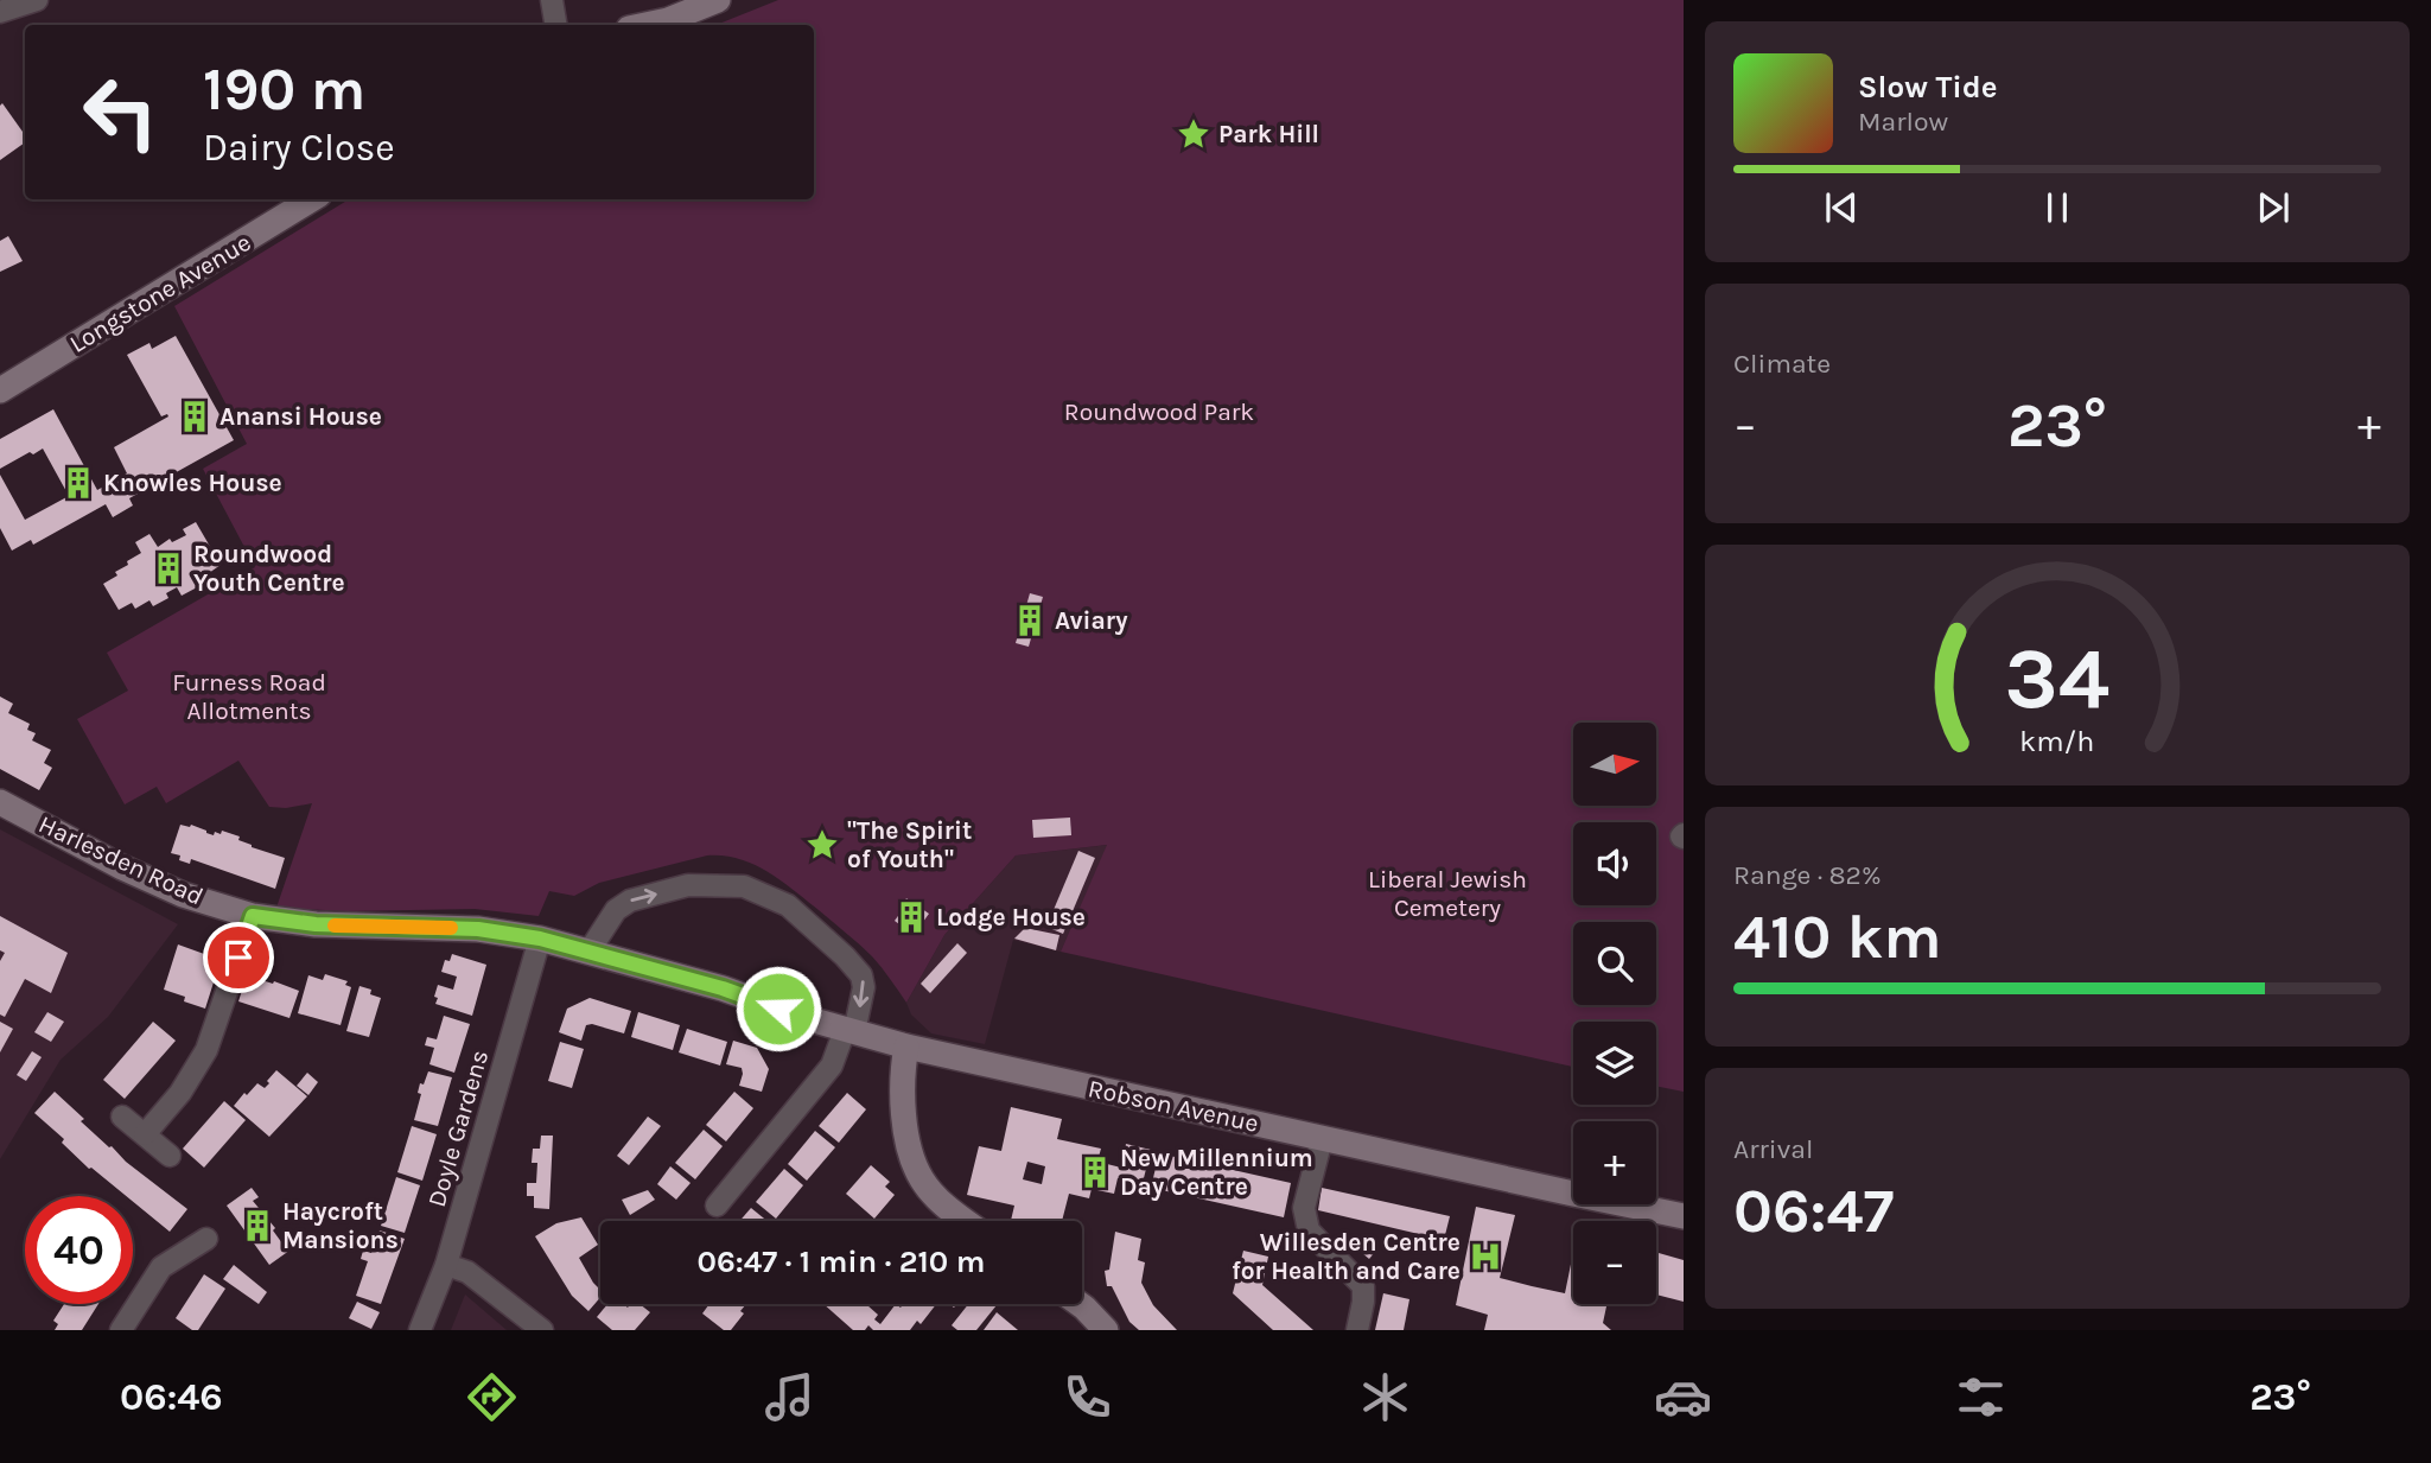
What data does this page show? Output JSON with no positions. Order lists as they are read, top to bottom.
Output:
{
  "streets": {
    "street": [
      "Longstone Avenue",
      "Harlesden Road",
      "Robson Avenue",
      "Doyle Gardens"
    ]
  },
  "crossings": [
    ["Harlesden Road", "Robson Avenue"],
    ["Harlesden Road", "Doyle Gardens"]
  ],
  "parks": ["Roundwood Park", "Furness Road Allotments", "Liberal Jewish Cemetery"],
  "places": {
    "place": ["Park Hill", "\"The Spirit of Youth\""],
    "building": [
      "Anansi House",
      "Knowles House",
      "Roundwood Youth Centre",
      "Aviary",
      "Lodge House",
      "New Millennium Day Centre",
      "Haycroft Mansions"
    ],
    "hospital": ["Willesden Centre for Health and Care"]
  },
  "north": "right",
  "page": {
    "turn": ["190 m", "Dairy Close"],
    "song": ["Slow Tide", "Marlow"],
    "tile": [
      "Climate",
      ["Range · 82%", "410 km"],
      ["Arrival", "06:47"]
    ],
    "heat": ["−", "23°", "+"],
    "map_buttons": ["+", "−"],
    "limit": "40",
    "trip": "06:47 · 1 min · 210 m",
    "tabs": ["06:46", "23°"],
    "gauge": ["34", "km/h"]
  }
}
